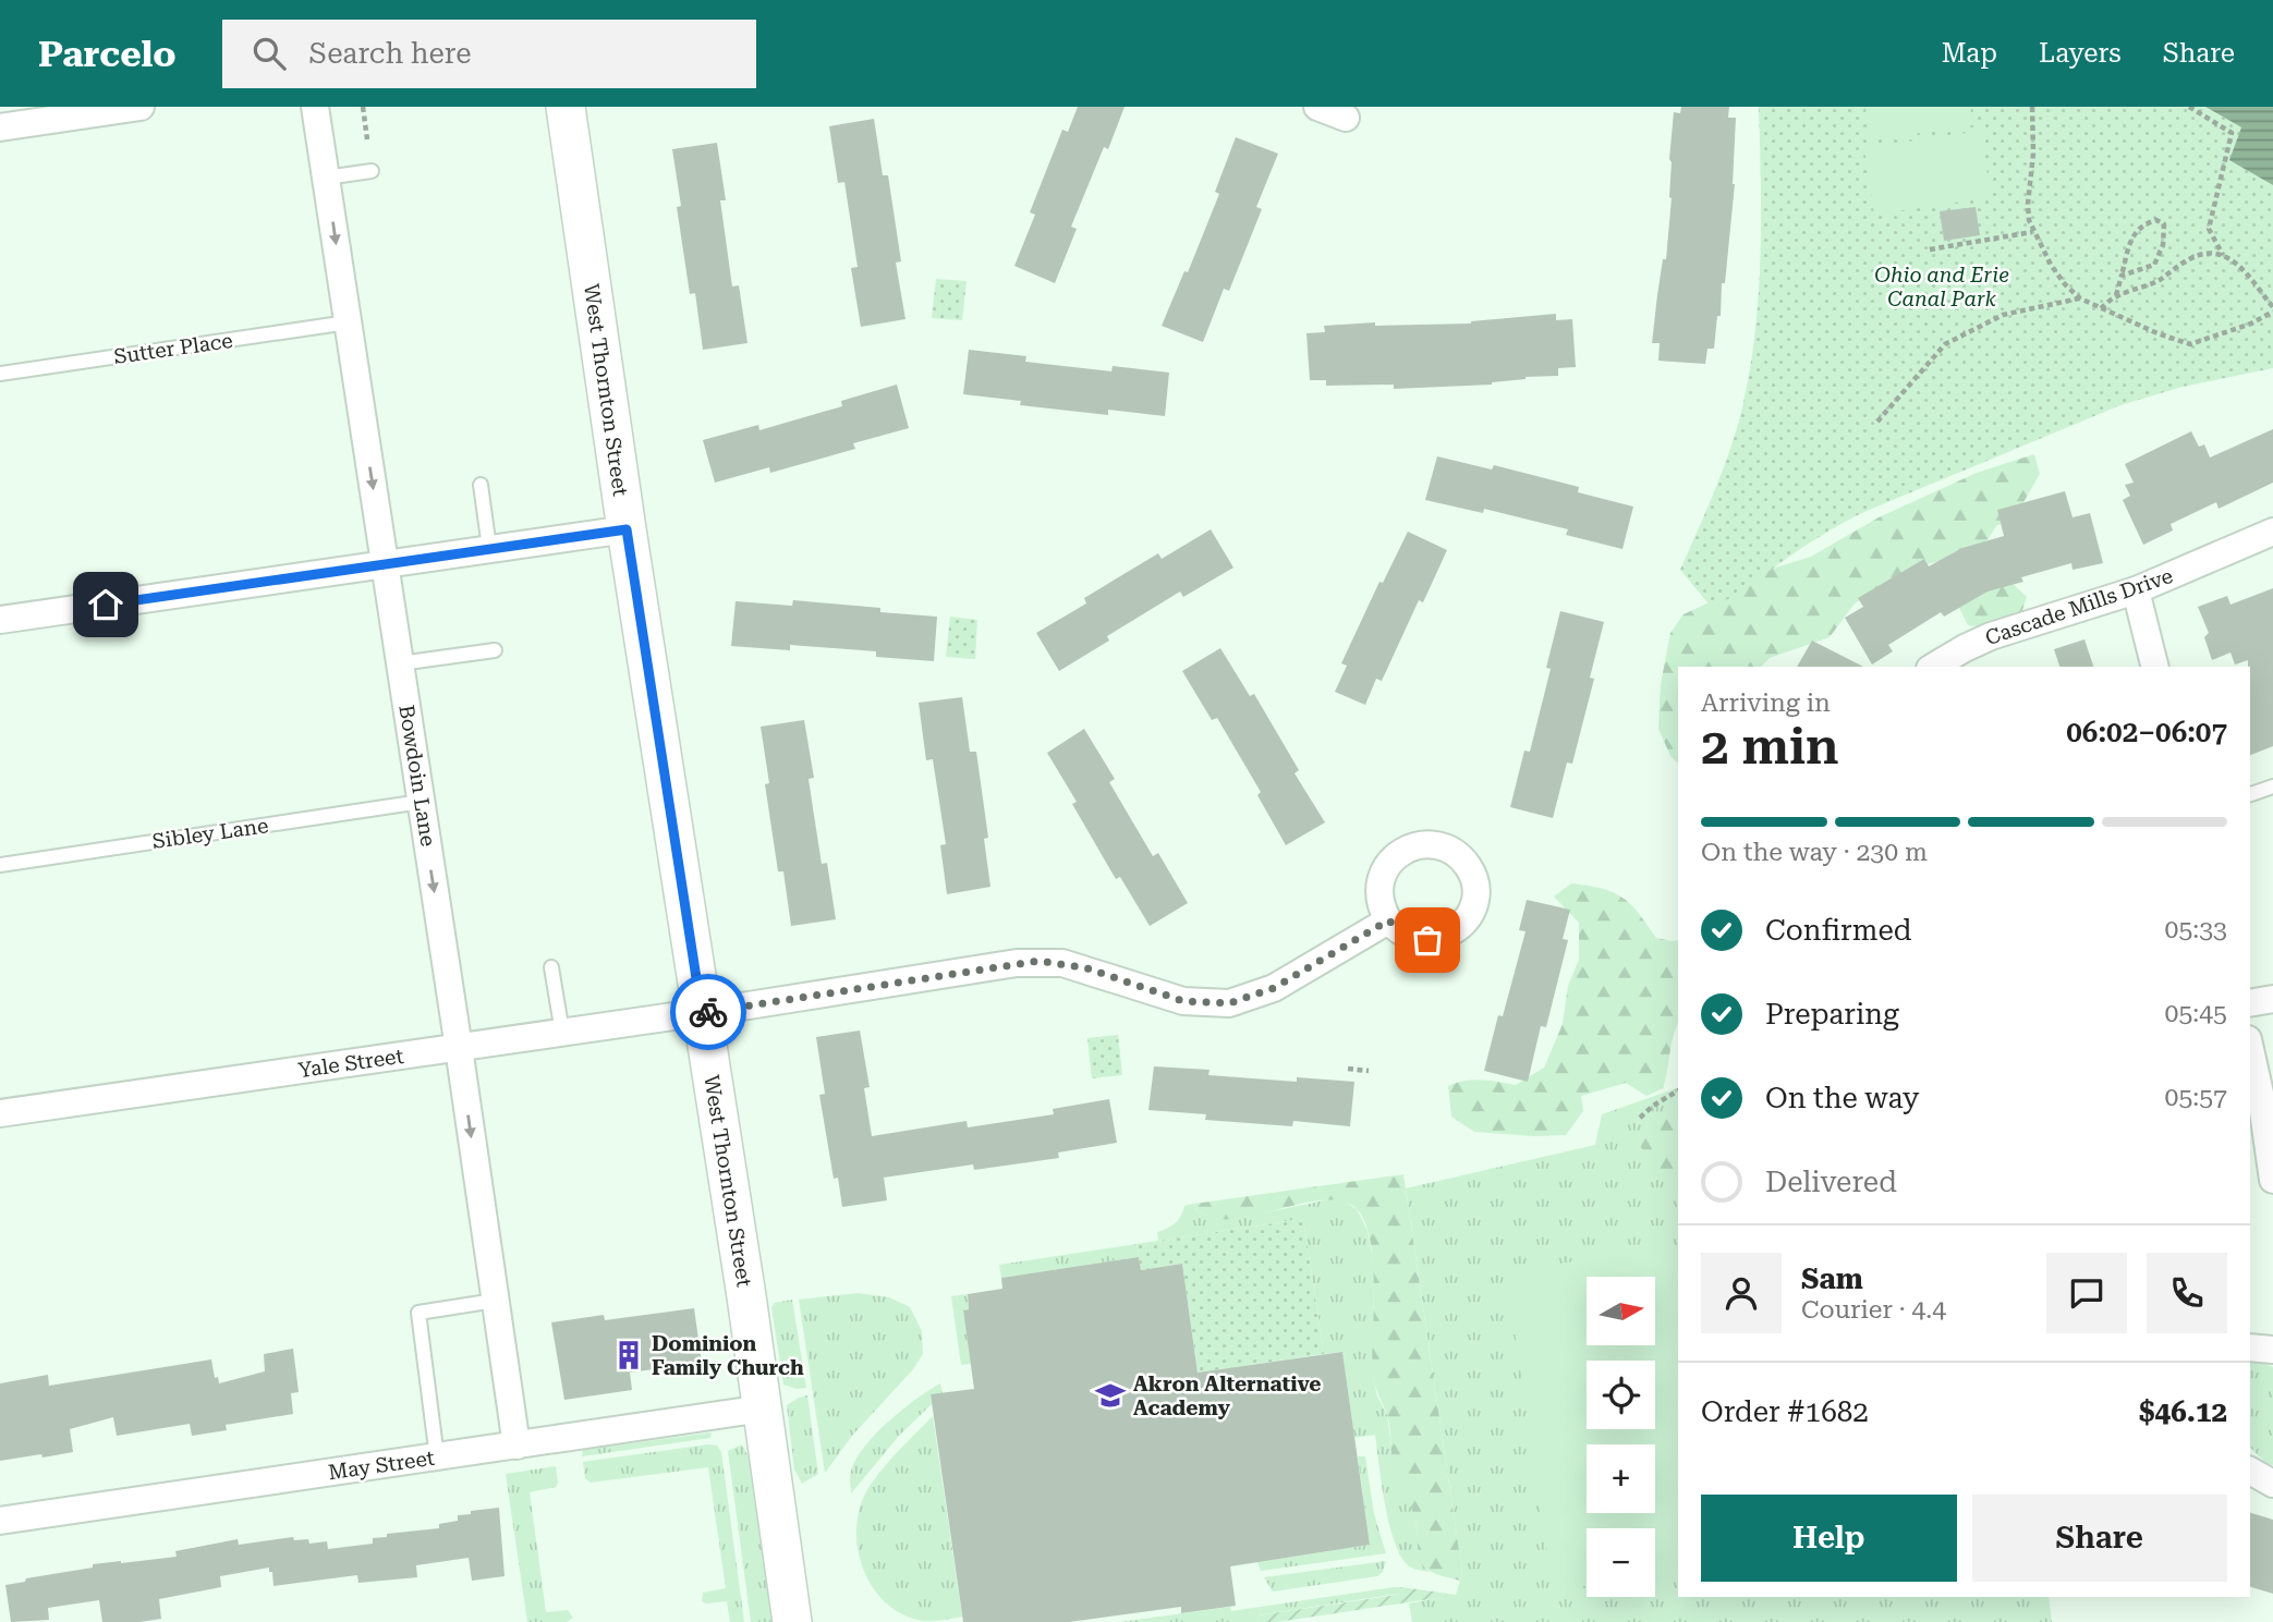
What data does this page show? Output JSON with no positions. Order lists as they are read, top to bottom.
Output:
{
  "streets": {
    "main road": ["West Thornton Street"],
    "street": [
      "Cascade Mills Drive",
      "Bowdoin Lane",
      "Yale Street",
      "May Street"
    ],
    "lane": ["Sutter Place", "Sibley Lane"]
  },
  "crossings": [
    ["Sutter Place", "Bowdoin Lane"],
    ["West Thornton Street", "Yale Street"],
    ["West Thornton Street", "May Street"],
    ["Bowdoin Lane", "Sibley Lane"],
    ["Bowdoin Lane", "Yale Street"],
    ["Bowdoin Lane", "May Street"]
  ],
  "one_way": ["Bowdoin Lane"],
  "parks": ["Ohio and Erie Canal Park"],
  "places": {
    "building": ["Dominion Family Church"],
    "school or university": ["Akron Alternative Academy"]
  },
  "north": "right",
  "page": {
    "header": "Parcelo",
    "search": "Search here",
    "nav": ["Map", "Layers", "Share"],
    "heading": ["2 min", "Arriving in", "06:02–06:07"],
    "panel": [
      "Sam",
      "Courier · 4.4",
      "Order #1682",
      "$46.12"
    ],
    "bar": "On the way · 230 m",
    "list": [
      ["Confirmed", "05:33"],
      ["Preparing", "05:45"],
      ["On the way", "05:57"],
      "Delivered"
    ],
    "map_buttons": ["+", "−"],
    "buttons": ["Help", "Share"]
  }
}
